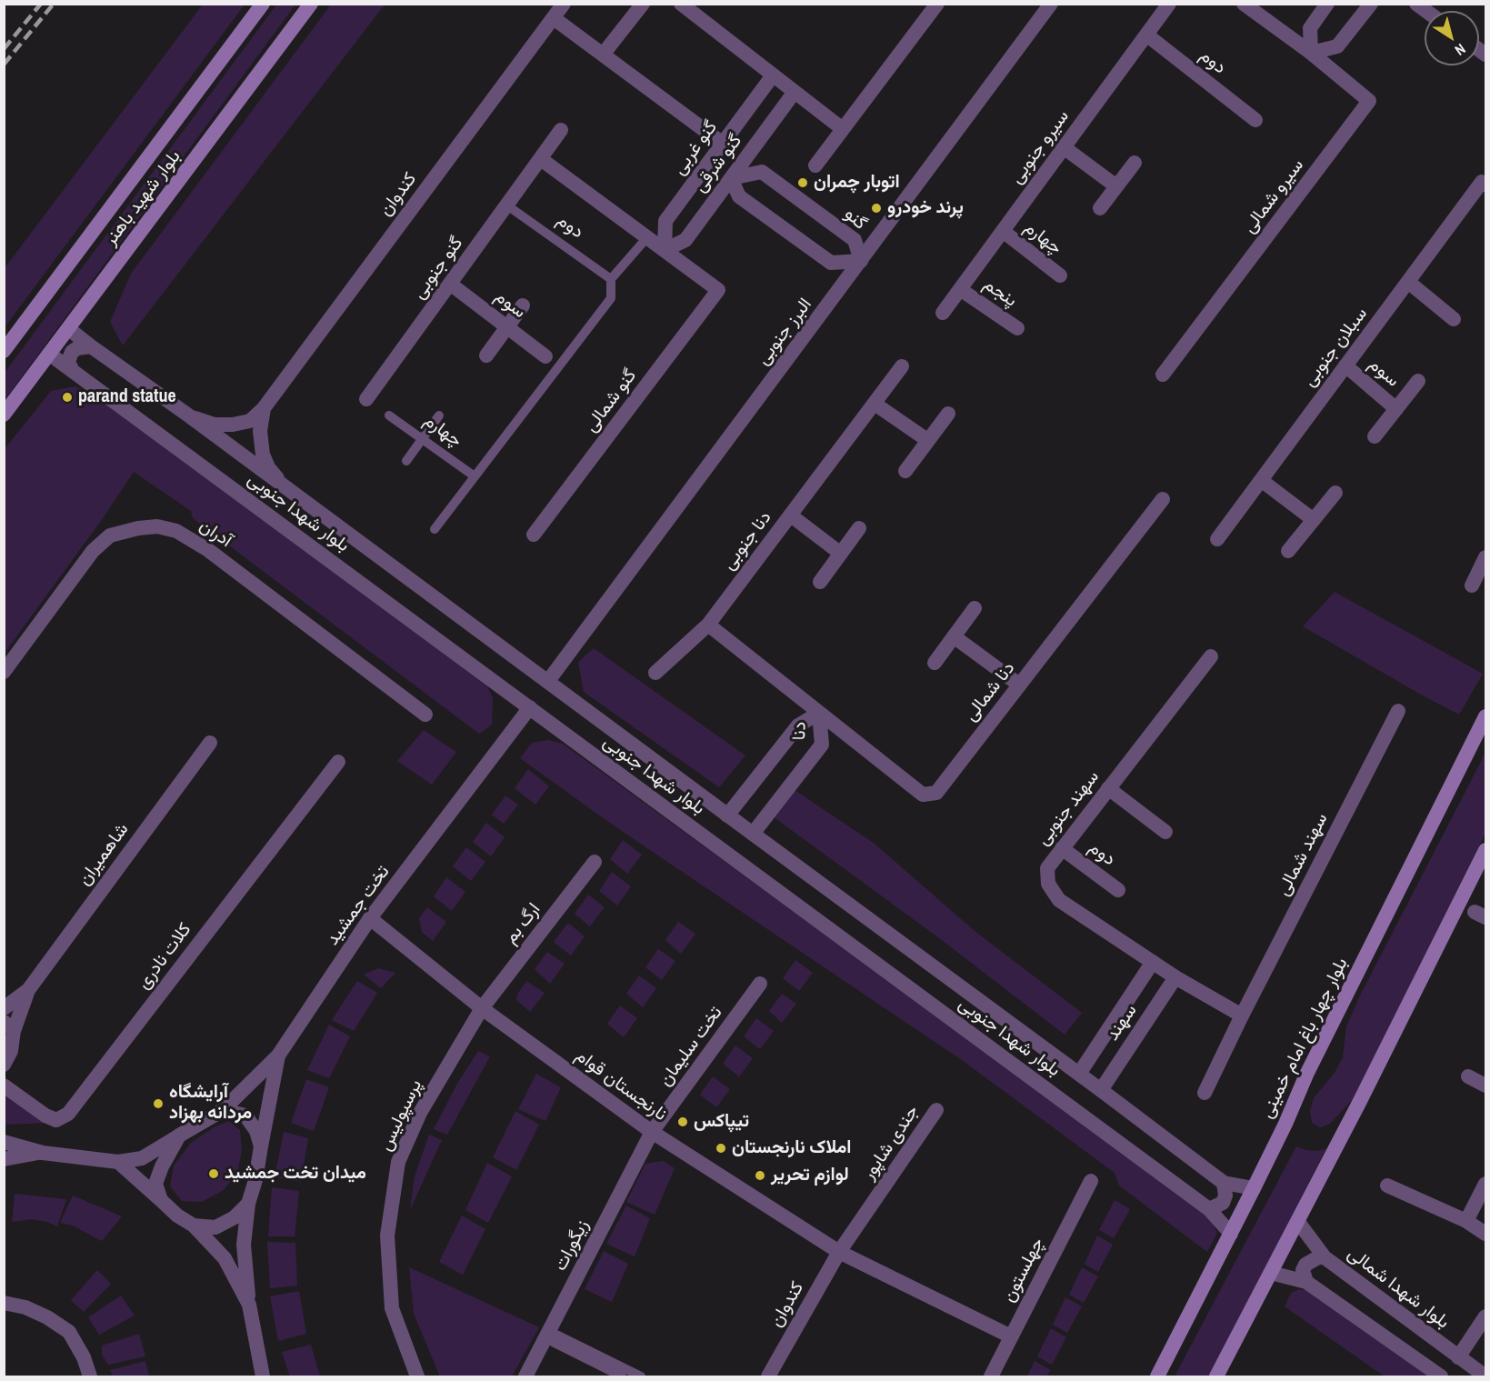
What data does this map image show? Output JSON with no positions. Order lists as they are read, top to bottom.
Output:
{
  "streets": {
    "main road": ["بلوار شهید باهنر", "بلوار چهار باغ امام خمینی"],
    "street": [
      "دوم",
      "سیرو جنوبی",
      "گنو غربی",
      "گنو شرقی",
      "کندوان",
      "سیرو شمالی",
      "گنو",
      "چهارم",
      "گنو جنوبی",
      "پنجم",
      "سوم",
      "البرز جنوبی",
      "سبلان جنوبی",
      "گنو شمالی",
      "بلوار شهدا جنوبی",
      "آدران",
      "دنا جنوبی",
      "دنا شمالی",
      "دنا",
      "سهند جنوبی",
      "شاهمیران",
      "سهند شمالی",
      "تخت جمشید",
      "ارگ بم",
      "کلات نادری",
      "سهند",
      "تخت سلیمان",
      "نارنجستان قوام",
      "پرسپولیس",
      "جندی شاپور",
      "زیگورات",
      "چهلستون",
      "بلوار شهدا شمالی"
    ]
  },
  "crossings": [
    ["دوم", "سیرو جنوبی"],
    ["دوم", "گنو جنوبی"],
    ["دوم", "سهند جنوبی"],
    ["سیرو جنوبی", "چهارم"],
    ["سیرو جنوبی", "پنجم"],
    ["گنو غربی", "گنو شرقی"],
    ["گنو غربی", "گنو شمالی"],
    ["گنو شرقی", "گنو"],
    ["گنو شرقی", "گنو شمالی"],
    ["کندوان", "نارنجستان قوام"],
    ["کندوان", "جندی شاپور"],
    ["بلوار شهید باهنر", "بلوار شهدا جنوبی"],
    ["گنو", "البرز جنوبی"],
    ["گنو جنوبی", "سوم"],
    ["سوم", "سبلان جنوبی"],
    ["البرز جنوبی", "بلوار شهدا جنوبی"],
    ["بلوار شهدا جنوبی", "دنا"],
    ["بلوار شهدا جنوبی", "تخت جمشید"],
    ["بلوار شهدا جنوبی", "سهند"],
    ["بلوار شهدا جنوبی", "بلوار چهار باغ امام خمینی"],
    ["دنا شمالی", "دنا"],
    ["سهند جنوبی", "سهند"],
    ["تخت جمشید", "نارنجستان قوام"],
    ["ارگ بم", "نارنجستان قوام"],
    ["ارگ بم", "پرسپولیس"],
    ["تخت سلیمان", "نارنجستان قوام"],
    ["تخت سلیمان", "زیگورات"],
    ["نارنجستان قوام", "پرسپولیس"],
    ["نارنجستان قوام", "جندی شاپور"],
    ["نارنجستان قوام", "زیگورات"],
    ["نارنجستان قوام", "چهلستون"]
  ],
  "places": [
    "اتوبار چمران",
    "پرند خودرو",
    "parand statue",
    "آرایشگاه مردانه بهزاد",
    "تیپاکس",
    "املاک نارنجستان",
    "میدان تخت جمشید",
    "لوازم تحریر"
  ],
  "north": "bottom right"
}
